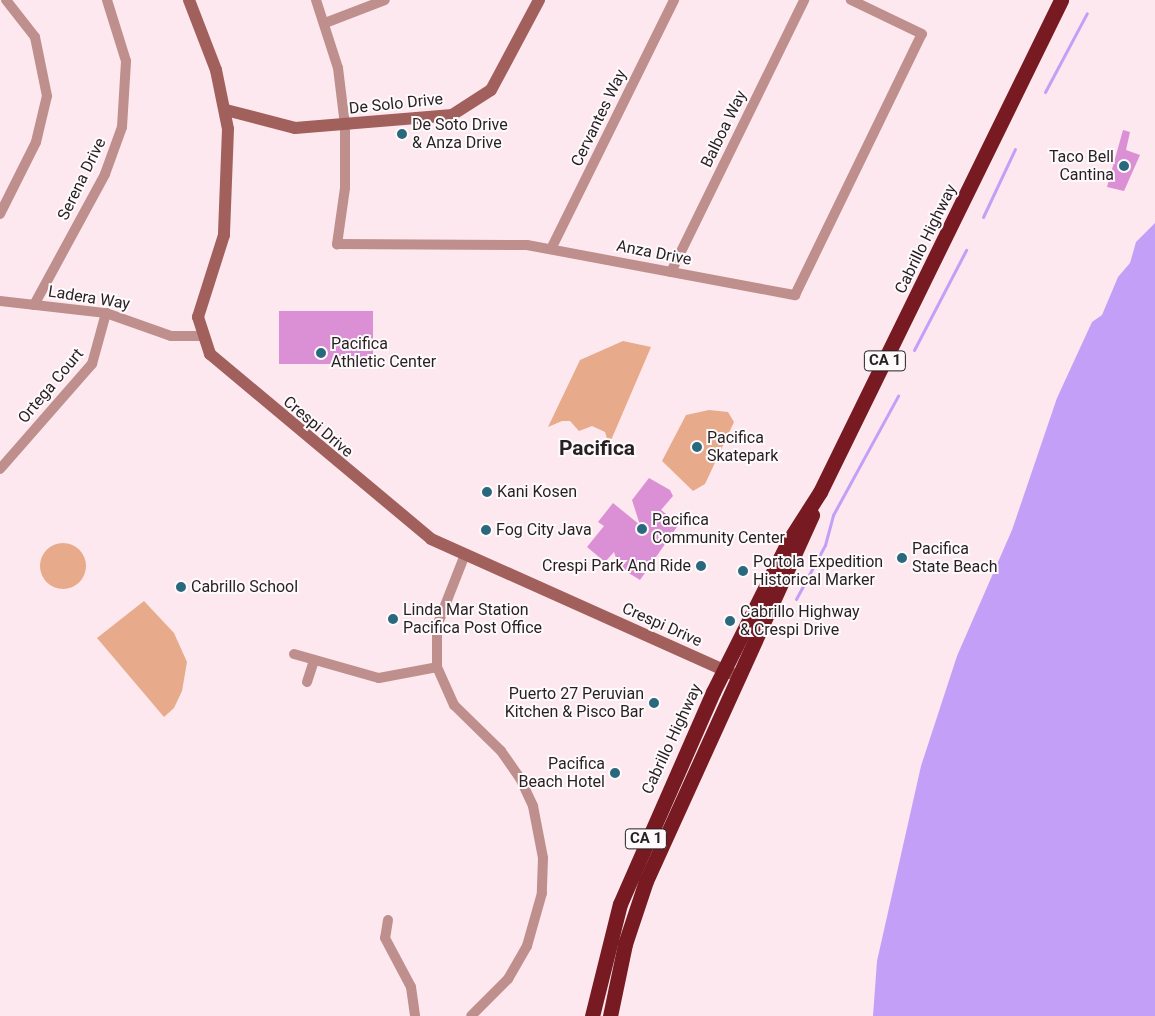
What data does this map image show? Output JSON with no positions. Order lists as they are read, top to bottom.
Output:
{
  "streets": {
    "highway": ["Cabrillo Highway", "CA 1"],
    "street": [
      "De Solo Drive",
      "Cervantes Way",
      "Balboa Way",
      "Serena Drive",
      "Anza Drive",
      "Ladera Way",
      "Ortega Court",
      "Crespi Drive"
    ]
  },
  "crossings": [
    ["De Solo Drive", "Anza Drive"],
    ["Cervantes Way", "Anza Drive"],
    ["Balboa Way", "Anza Drive"],
    ["Serena Drive", "Ladera Way"],
    ["Cabrillo Highway", "Crespi Drive"],
    ["Ladera Way", "Ortega Court"],
    ["Ladera Way", "Crespi Drive"]
  ],
  "districts": ["Pacifica"],
  "places": [
    "De Soto Drive & Anza Drive",
    "Taco Bell Cantina",
    "Pacifica Athletic Center",
    "Pacifica Skatepark",
    "Kani Kosen",
    "Pacifica Community Center",
    "Fog City Java",
    "Pacifica State Beach",
    "Crespi Park And Ride",
    "Portola Expedition Historical Marker",
    "Cabrillo School",
    "Linda Mar Station Pacifica Post Office",
    "Cabrillo Highway & Crespi Drive",
    "Puerto 27 Peruvian Kitchen & Pisco Bar",
    "Pacifica Beach Hotel"
  ]
}
